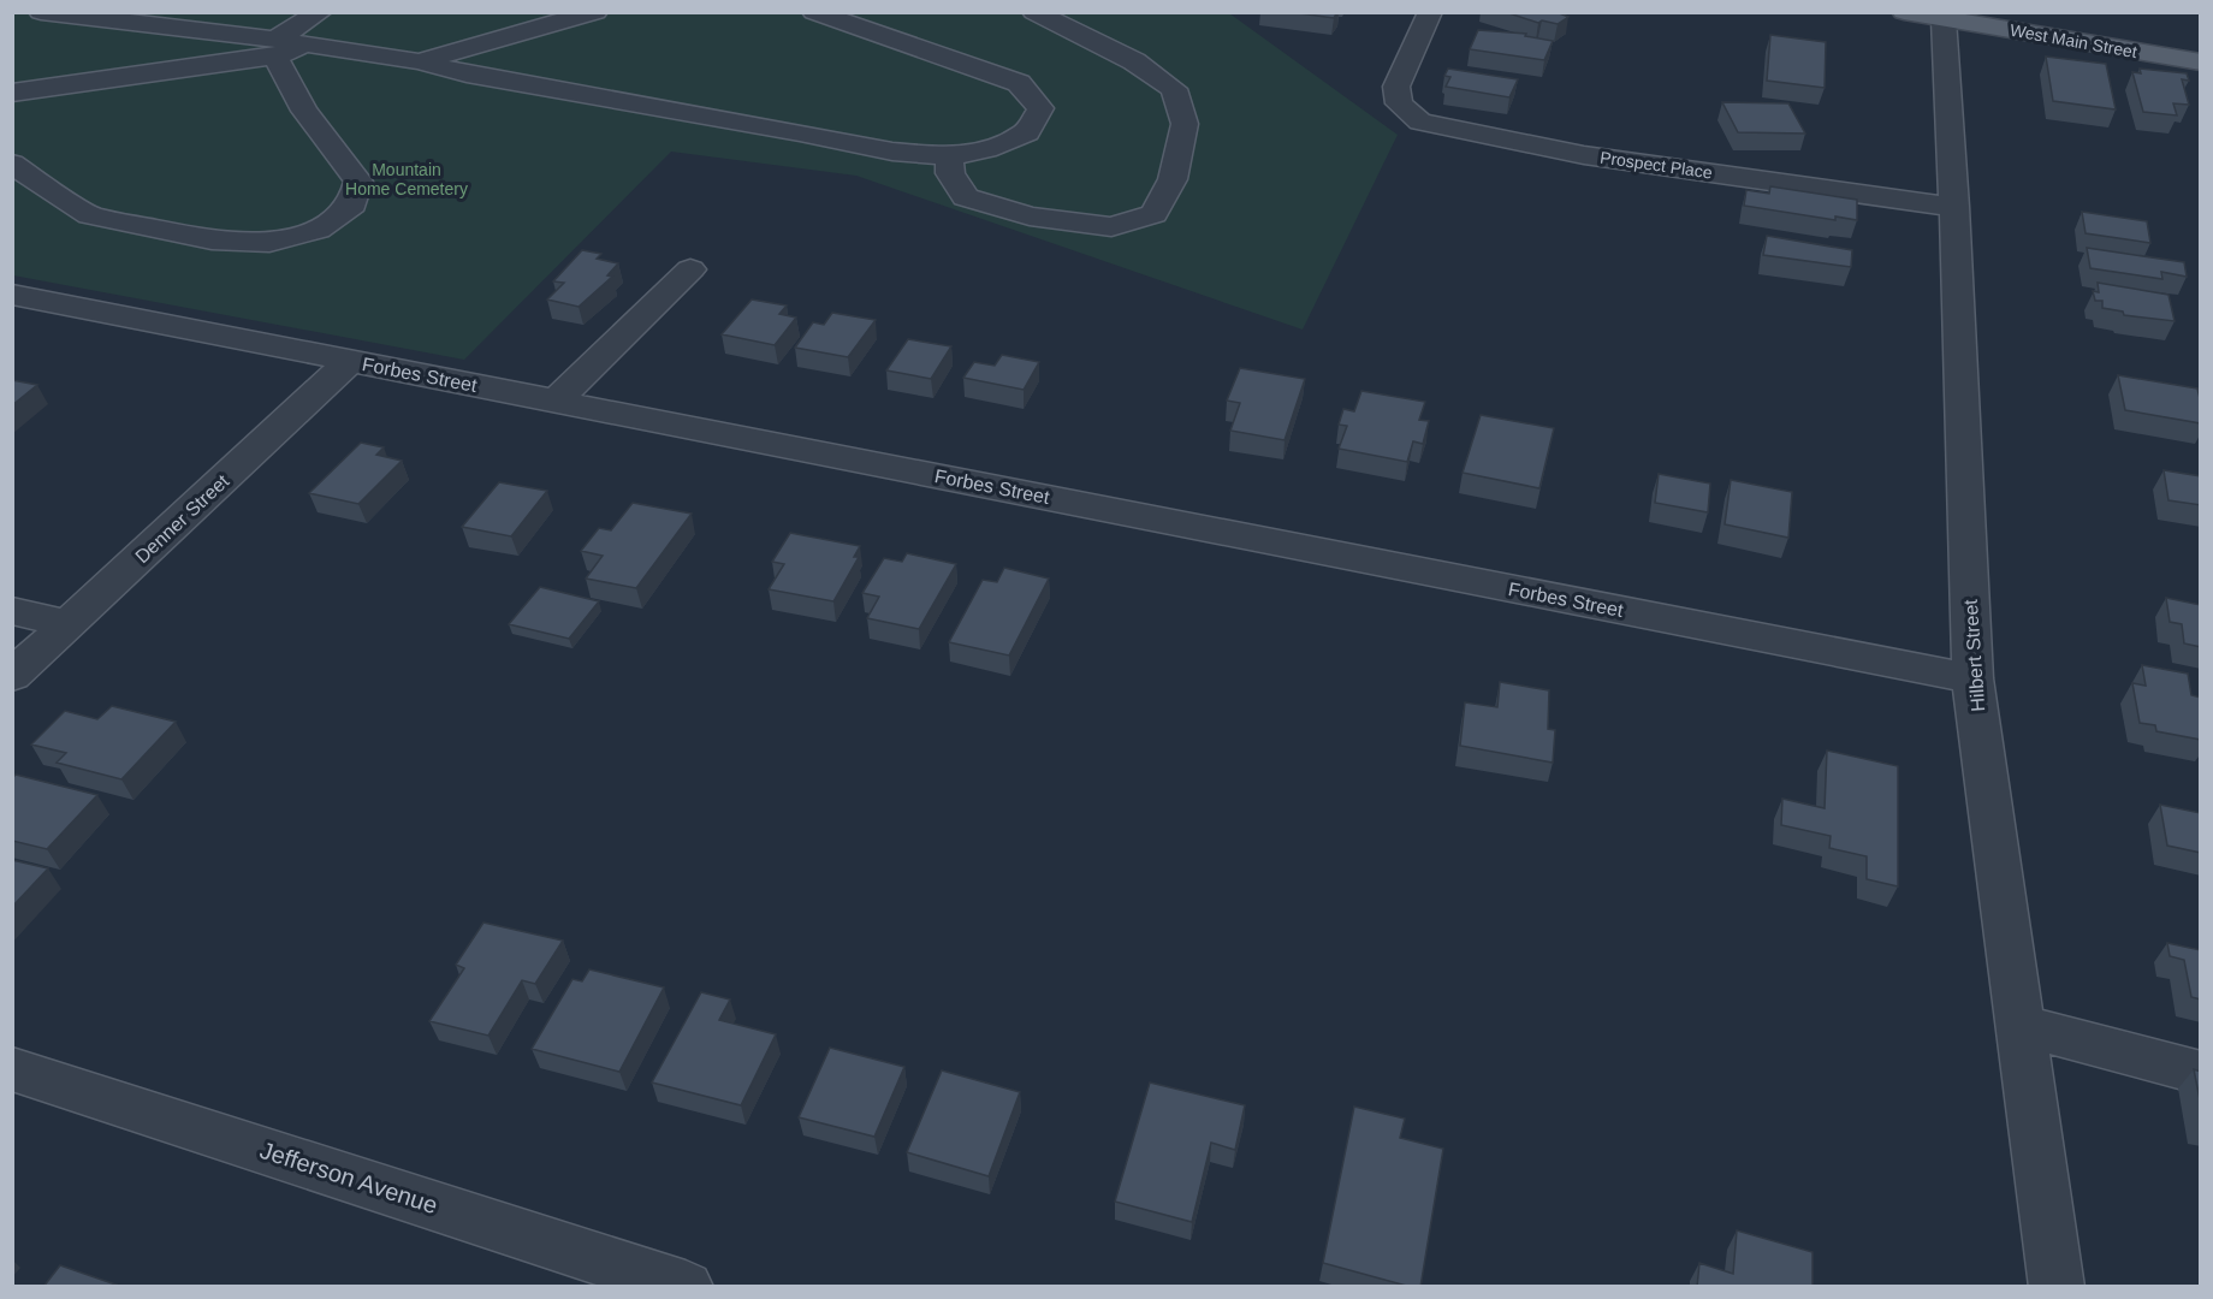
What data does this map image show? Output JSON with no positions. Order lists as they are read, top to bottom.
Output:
{
  "streets": {
    "main road": ["West Main Street"],
    "street": [
      "Prospect Place",
      "Forbes Street",
      "Denner Street",
      "Hilbert Street",
      "Jefferson Avenue"
    ]
  },
  "crossings": [
    ["West Main Street", "Hilbert Street"],
    ["Prospect Place", "Hilbert Street"],
    ["Forbes Street", "Denner Street"],
    ["Forbes Street", "Hilbert Street"]
  ],
  "parks": ["Mountain Home Cemetery"]
}
